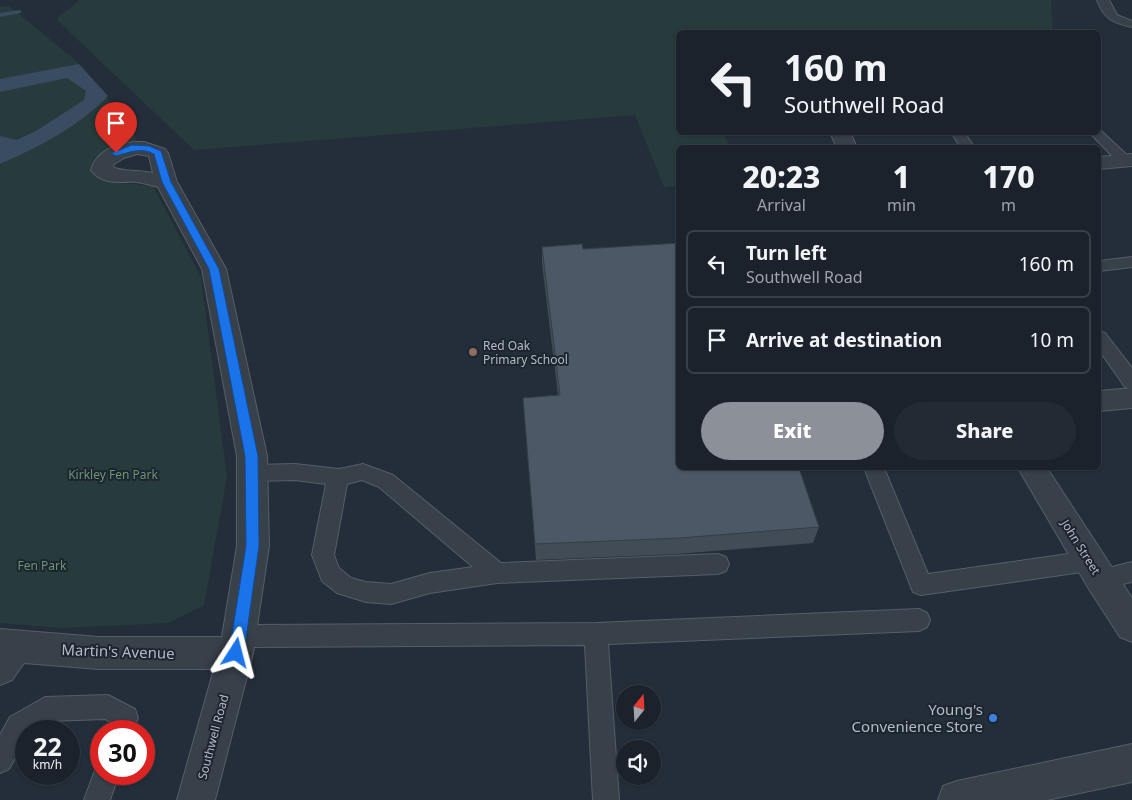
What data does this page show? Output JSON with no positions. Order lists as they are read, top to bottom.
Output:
{
  "streets": {
    "street": ["John Street", "Martin's Avenue", "Southwell Road"]
  },
  "crossings": [
    ["Martin's Avenue", "Southwell Road"]
  ],
  "parks": ["Kirkley Fen Park", "Fen Park"],
  "places": ["Red Oak Primary School", "Young's Convenience Store"],
  "north": "top",
  "page": {
    "turn": ["160 m", "Southwell Road"],
    "eta": [
      "20:23",
      "Arrival",
      "1",
      "min",
      "170",
      "m"
    ],
    "list": [
      {
        "name": "Turn left",
        "note": "Southwell Road",
        "value": "160 m"
      },
      {
        "name": "Arrive at destination",
        "value": "10 m"
      }
    ],
    "buttons": ["Exit", "Share"],
    "speed": "22 km/h",
    "limit": "30"
  }
}
